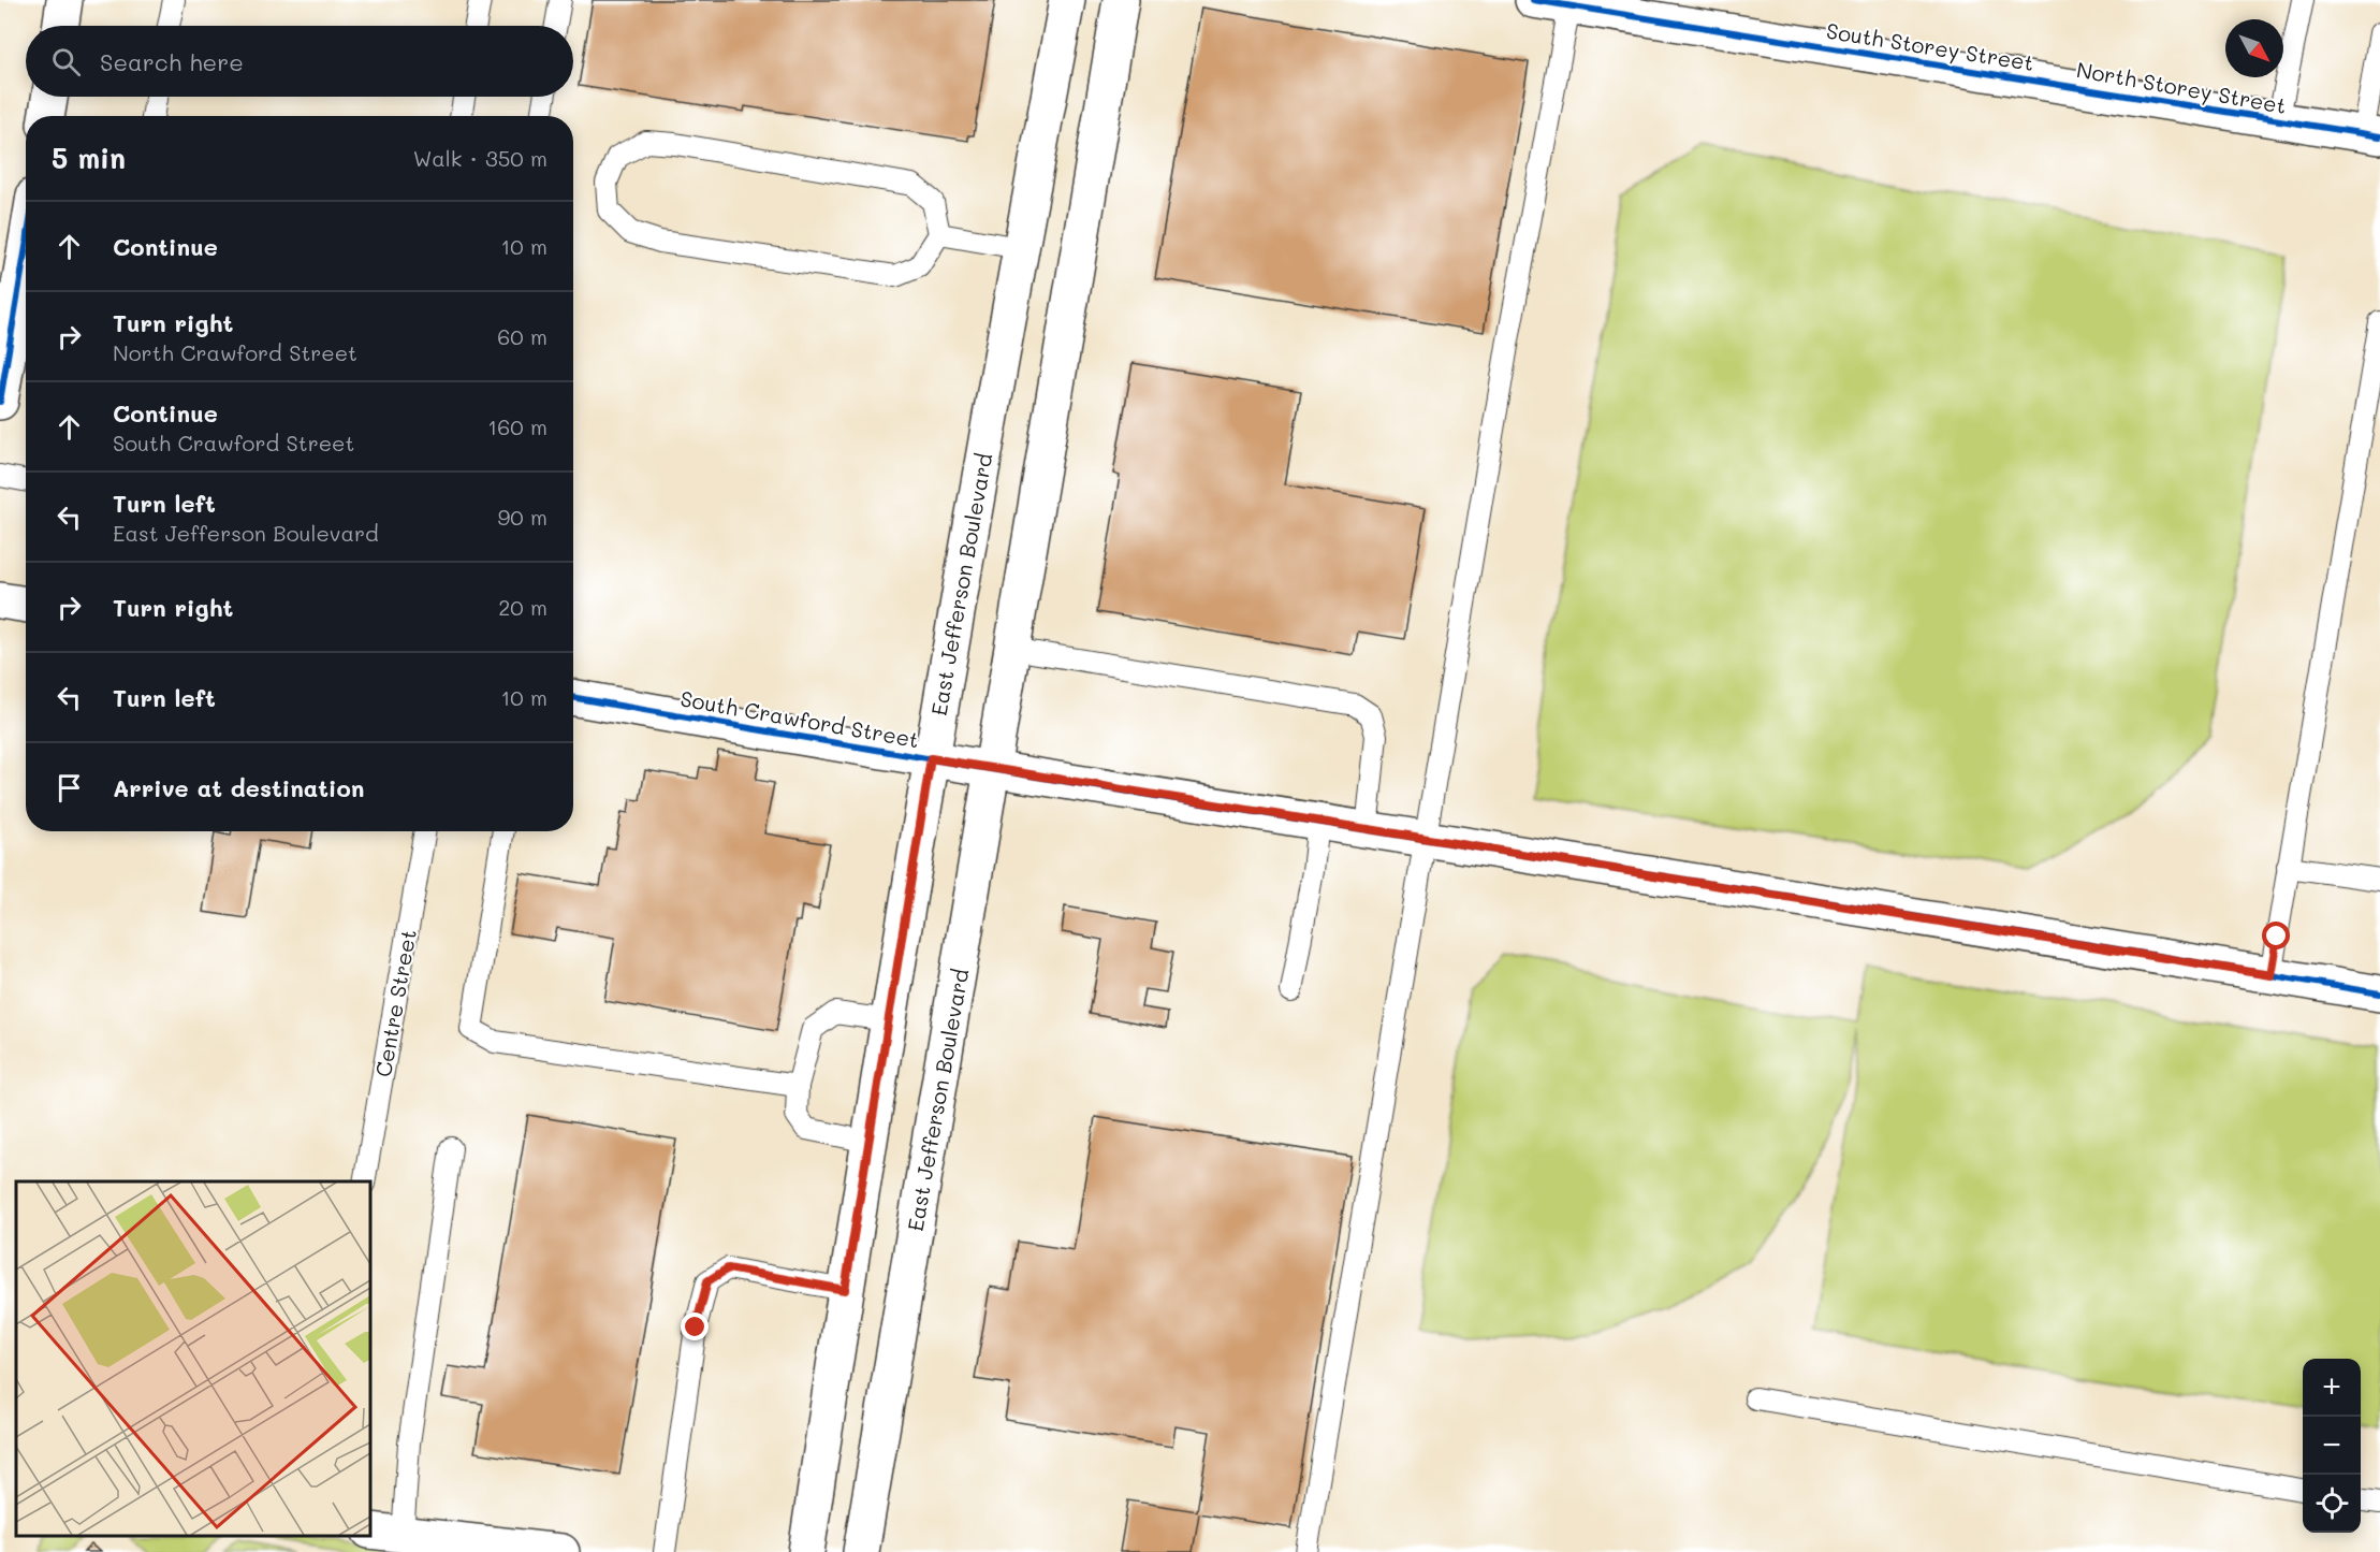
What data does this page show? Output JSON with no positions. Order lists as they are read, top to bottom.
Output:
{
  "streets": {
    "street": [
      "South Storey Street",
      "North Storey Street",
      "East Jefferson Boulevard",
      "South Crawford Street"
    ],
    "lane": ["Centre Street"]
  },
  "crossings": [
    ["South Storey Street", "North Storey Street"],
    ["East Jefferson Boulevard", "South Crawford Street"]
  ],
  "north": "bottom right",
  "page": {
    "search": "Search here",
    "heading": ["5 min", "Walk · 350 m"],
    "list": [
      ["Continue", "10 m"],
      ["Turn right", "North Crawford Street", "60 m"],
      ["Continue", "South Crawford Street", "160 m"],
      ["Turn left", "East Jefferson Boulevard", "90 m"],
      ["Turn right", "20 m"],
      ["Turn left", "10 m"],
      "Arrive at destination"
    ],
    "map_buttons": ["+", "−"]
  }
}
